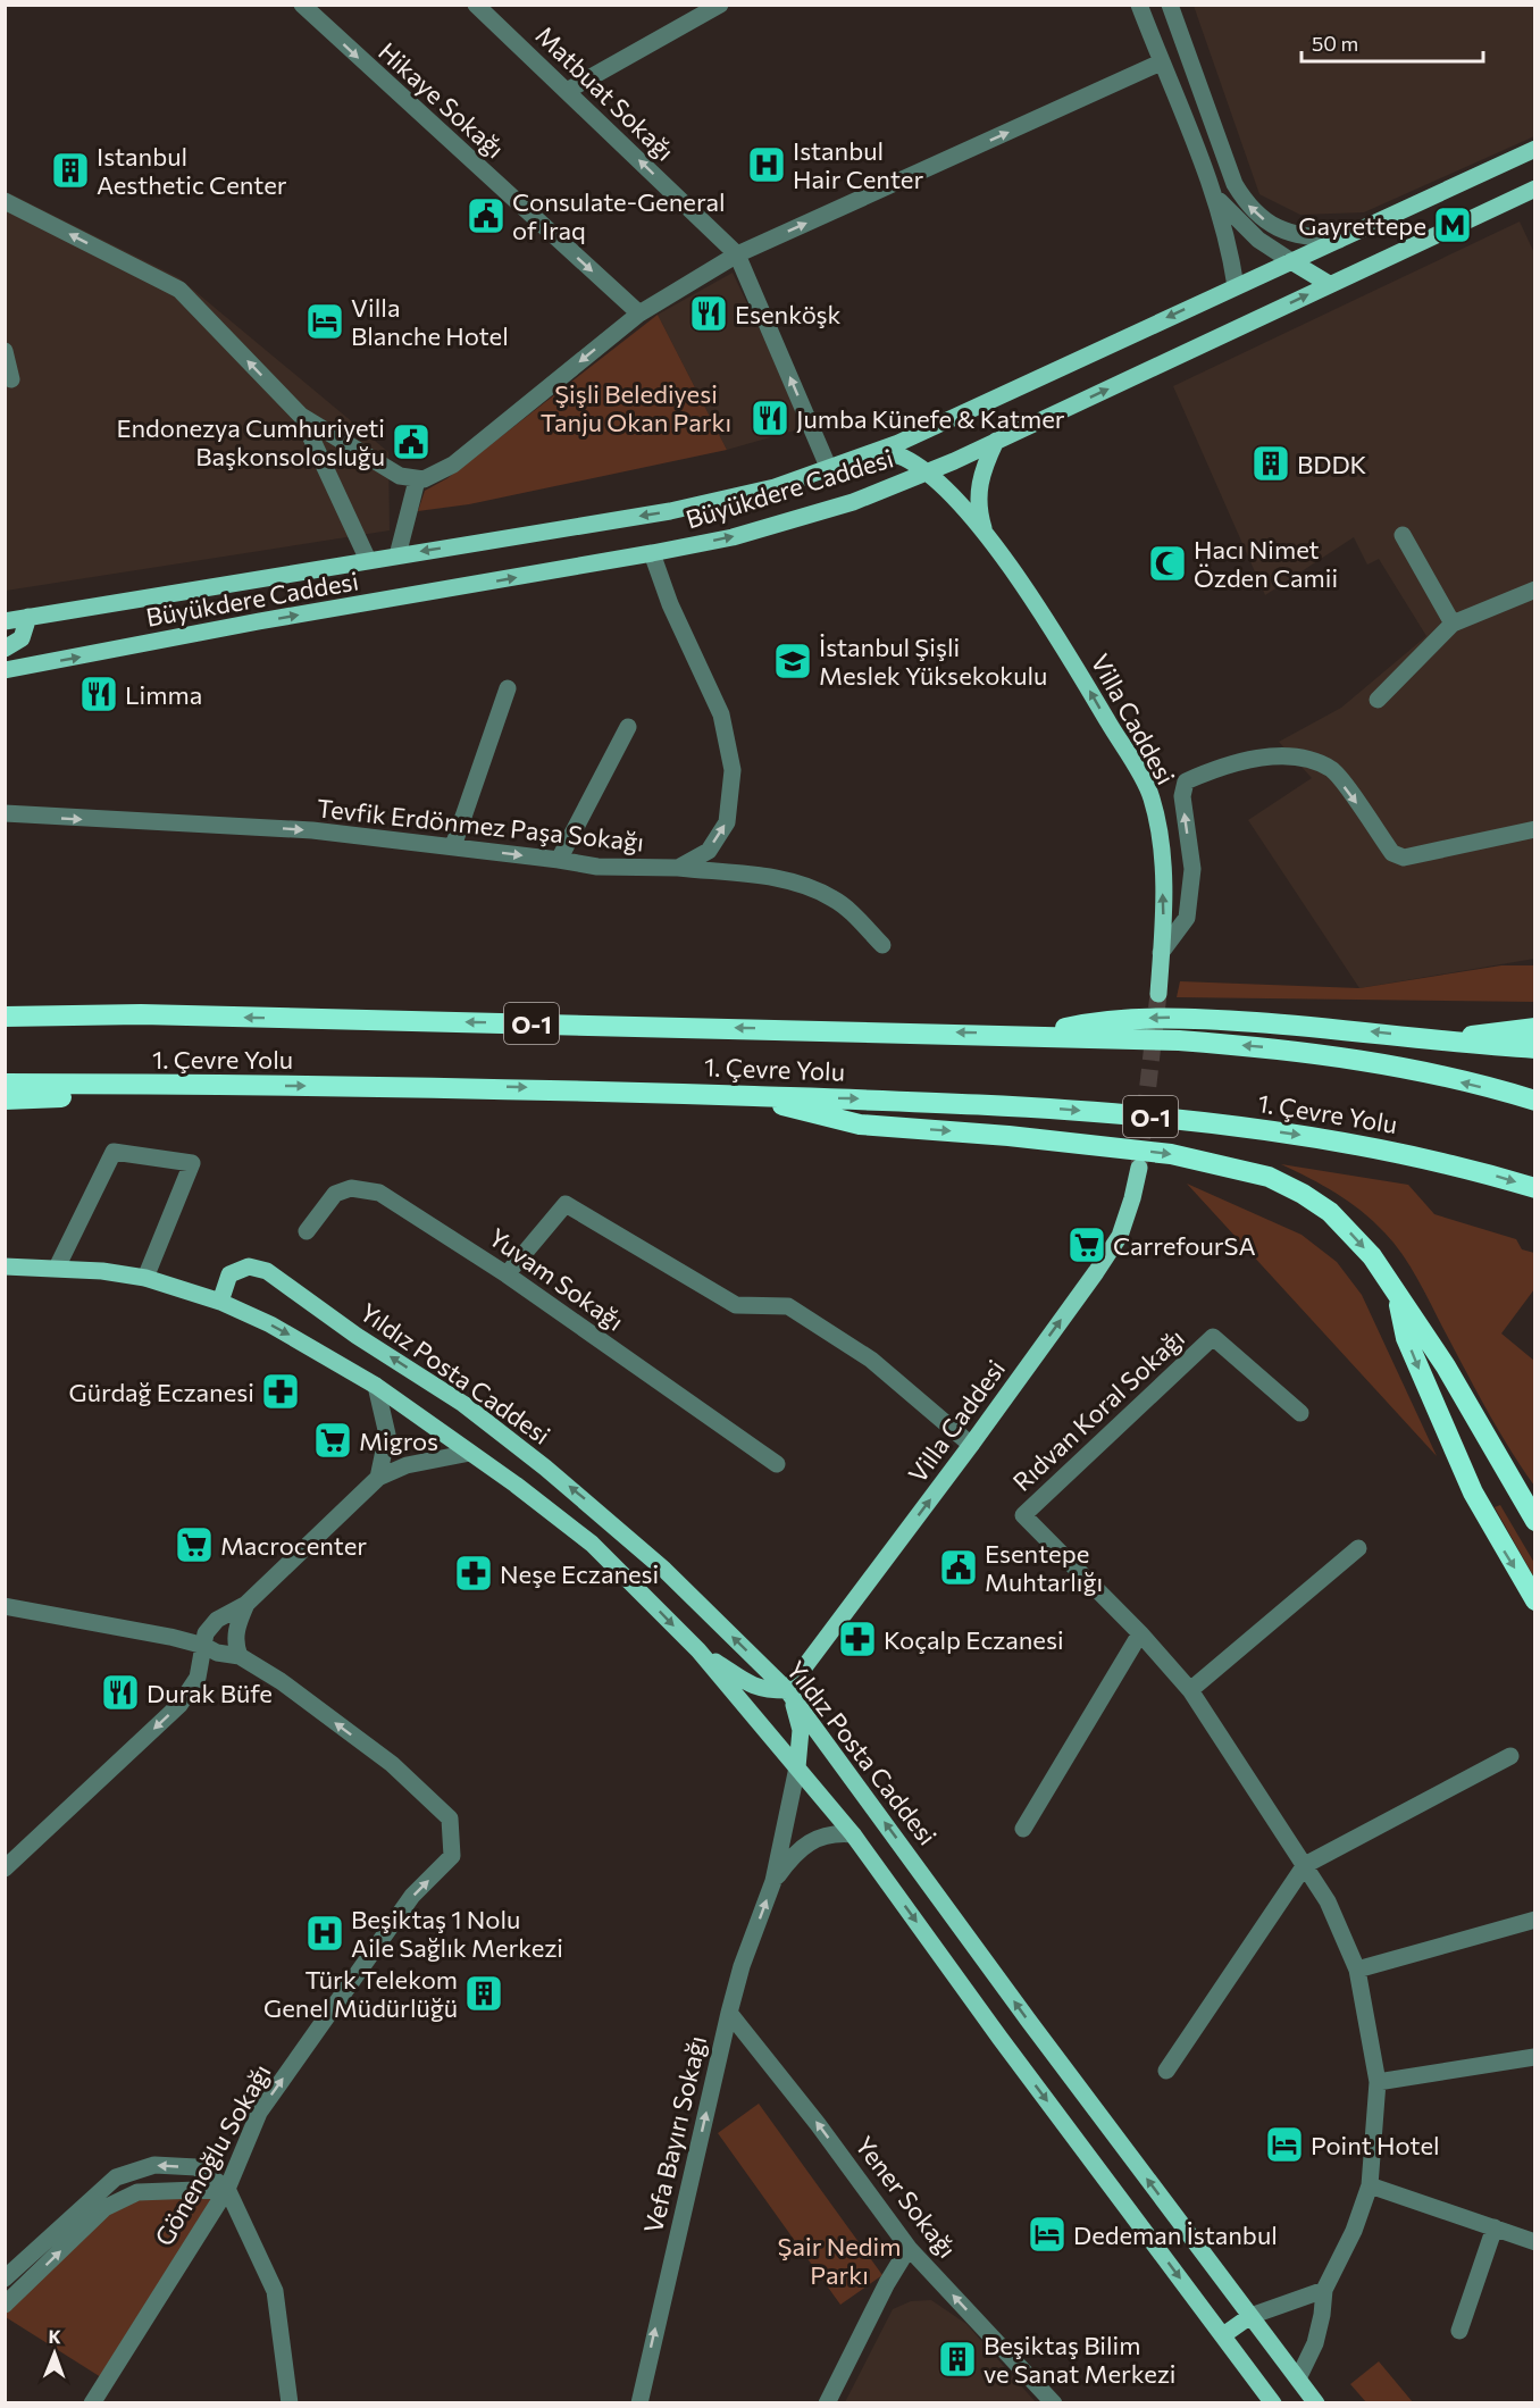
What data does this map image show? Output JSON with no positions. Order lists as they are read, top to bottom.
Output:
{
  "streets": {
    "highway": ["O-1", "1. Çevre Yolu"],
    "main road": ["Büyükdere Caddesi", "Villa Caddesi", "Yıldız Posta Caddesi"],
    "street": [
      "Matbuat Sokağı",
      "Hikaye Sokağı",
      "Tevfik Erdönmez Paşa Sokağı",
      "Yuvam Sokağı",
      "Rıdvan Koral Sokağı",
      "Vefa Bayırı Sokağı",
      "Gönenoğlu Sokağı",
      "Yener Sokağı"
    ]
  },
  "crossings": [
    ["Matbuat Sokağı", "Büyükdere Caddesi"],
    ["Büyükdere Caddesi", "Villa Caddesi"],
    ["Büyükdere Caddesi", "Tevfik Erdönmez Paşa Sokağı"],
    ["Villa Caddesi", "Yıldız Posta Caddesi"],
    ["Vefa Bayırı Sokağı", "Yener Sokağı"]
  ],
  "one_way": [
    "Matbuat Sokağı",
    "Hikaye Sokağı",
    "Villa Caddesi",
    "Vefa Bayırı Sokağı",
    "Yener Sokağı"
  ],
  "parks": ["Şişli Belediyesi Tanju Okan Parkı", "Şair Nedim Parkı"],
  "places": {
    "hospital": ["Istanbul Hair Center", "Beşiktaş 1 Nolu Aile Sağlık Merkezi"],
    "building": [
      "Istanbul Aesthetic Center",
      "BDDK",
      "Türk Telekom Genel Müdürlüğü",
      "Beşiktaş Bilim ve Sanat Merkezi"
    ],
    "public building": ["Consulate-General of Iraq", "Endonezya Cumhuriyeti Başkonsolosluğu", "Esentepe Muhtarlığı"],
    "metro station": ["Gayrettepe"],
    "restaurant": [
      "Esenköşk",
      "Jumba Künefe & Katmer",
      "Limma",
      "Durak Büfe"
    ],
    "hotel": ["Villa Blanche Hotel", "Point Hotel", "Dedeman İstanbul"],
    "mosque": ["Hacı Nimet Özden Camii"],
    "school or university": ["İstanbul Şişli Meslek Yüksekokulu"],
    "supermarket": ["CarrefourSA", "Migros", "Macrocenter"],
    "pharmacy": ["Gürdağ Eczanesi", "Neşe Eczanesi", "Koçalp Eczanesi"]
  },
  "scale_bar": "50 m",
  "north": "top"
}
